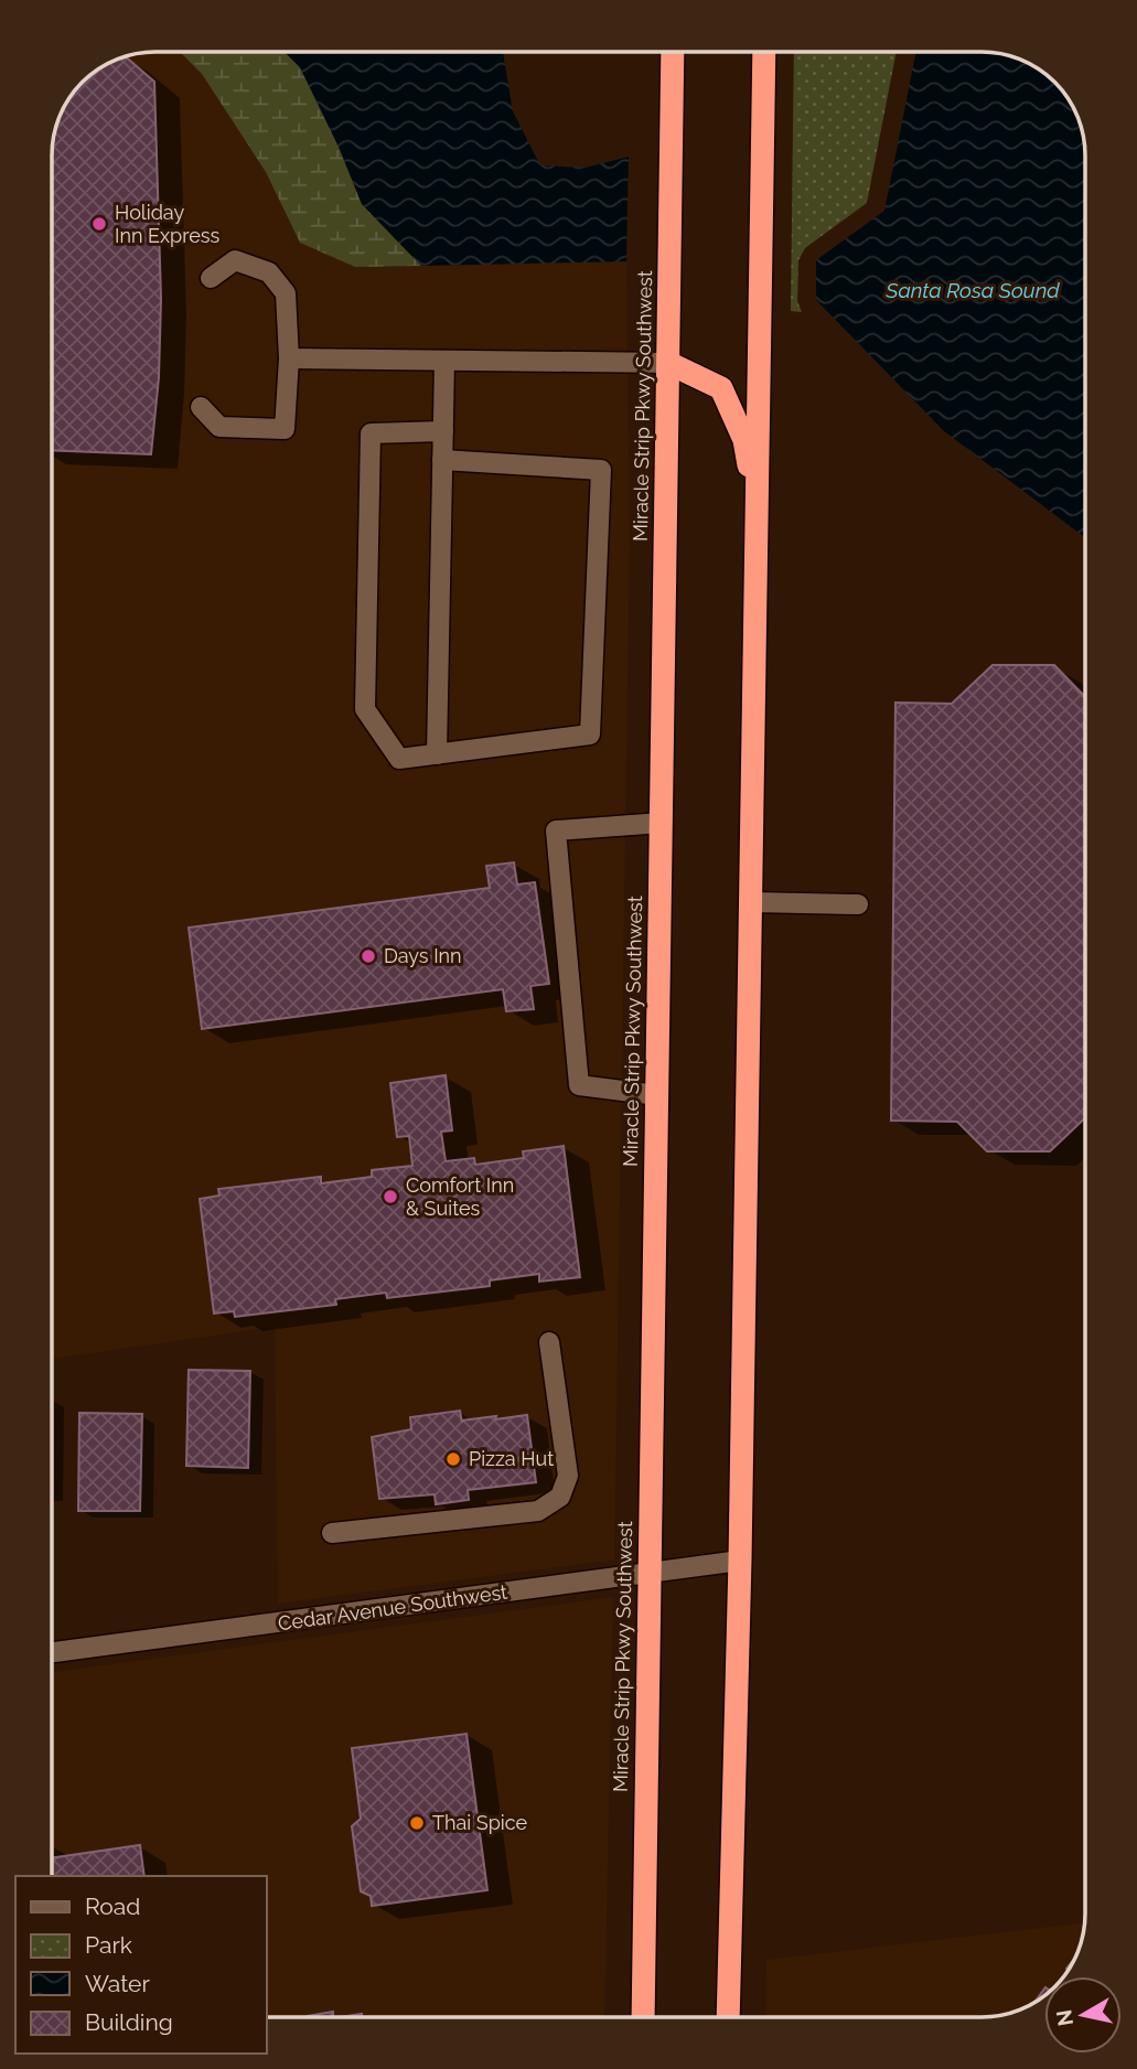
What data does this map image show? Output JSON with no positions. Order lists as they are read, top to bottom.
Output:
{
  "streets": {
    "highway": ["Miracle Strip Pkwy Southwest"],
    "street": ["Cedar Avenue Southwest"]
  },
  "crossings": [
    ["Miracle Strip Pkwy Southwest", "Cedar Avenue Southwest"]
  ],
  "water": ["Santa Rosa Sound"],
  "places": [
    "Holiday Inn Express",
    "Days Inn",
    "Comfort Inn & Suites",
    "Pizza Hut",
    "Thai Spice"
  ],
  "legend": [
    "Road",
    "Park",
    "Water",
    "Building"
  ],
  "north": "left"
}
